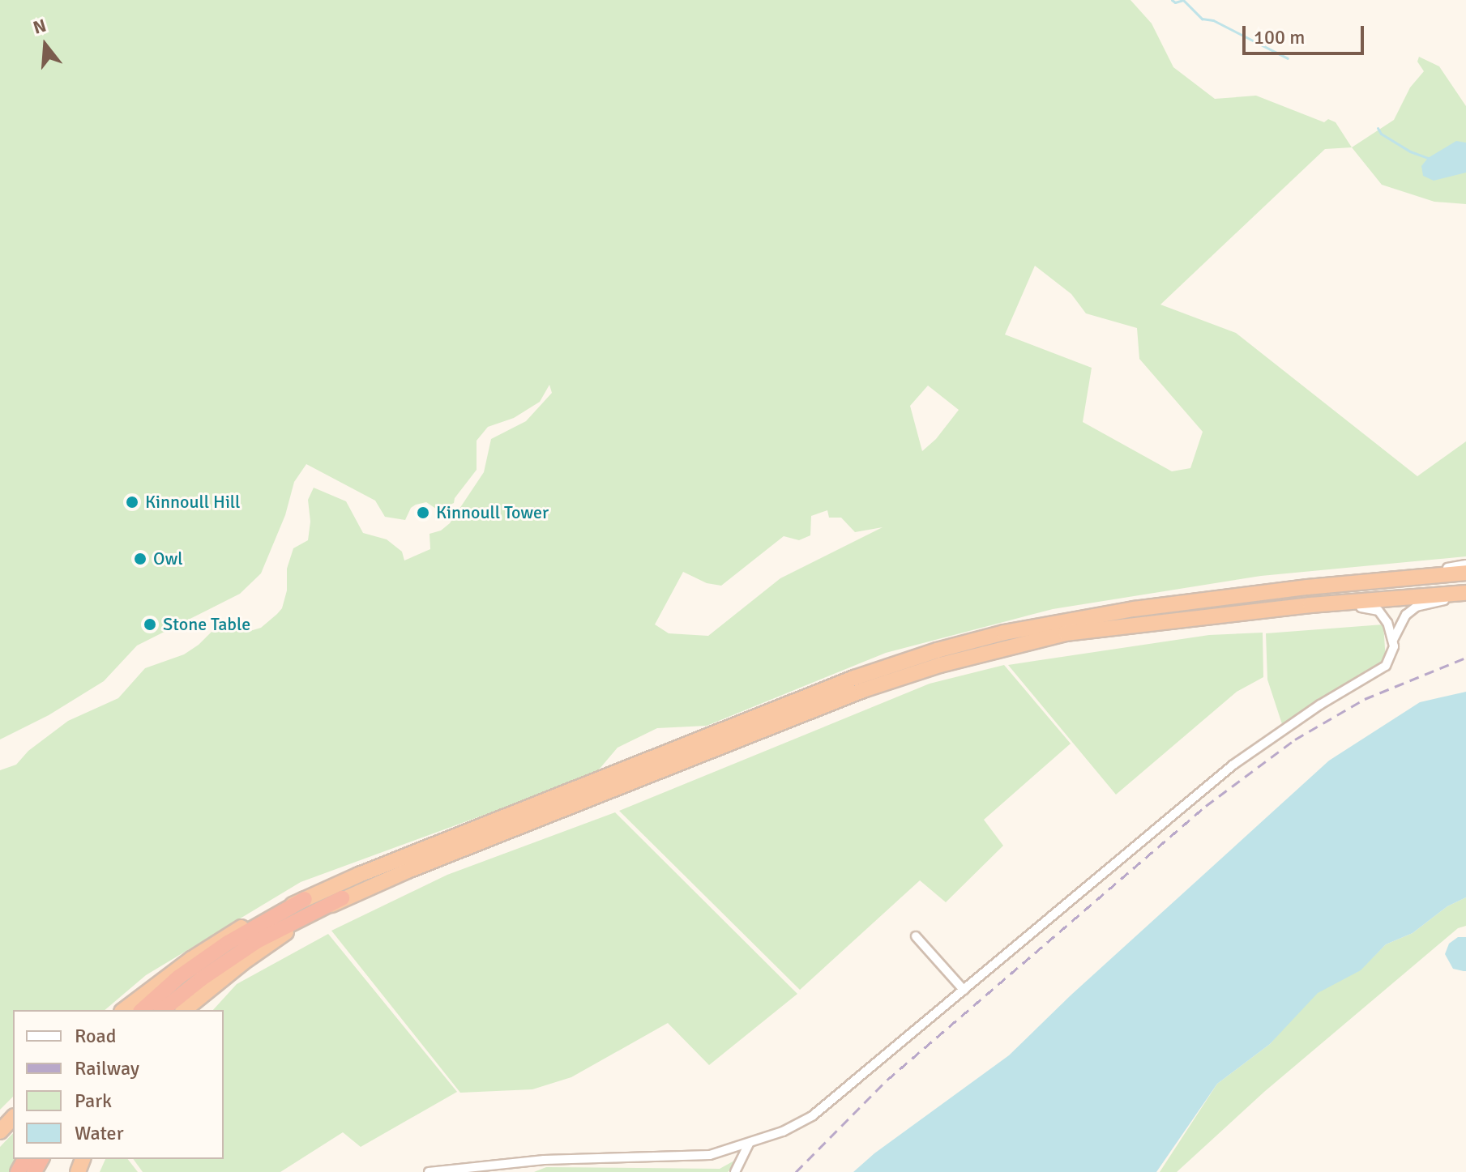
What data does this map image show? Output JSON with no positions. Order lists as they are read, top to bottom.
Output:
{
  "places": [
    "Kinnoull Hill",
    "Kinnoull Tower",
    "Owl",
    "Stone Table"
  ],
  "legend": [
    "Road",
    "Railway",
    "Park",
    "Water"
  ],
  "scale_bar": "100 m",
  "north": "top"
}
